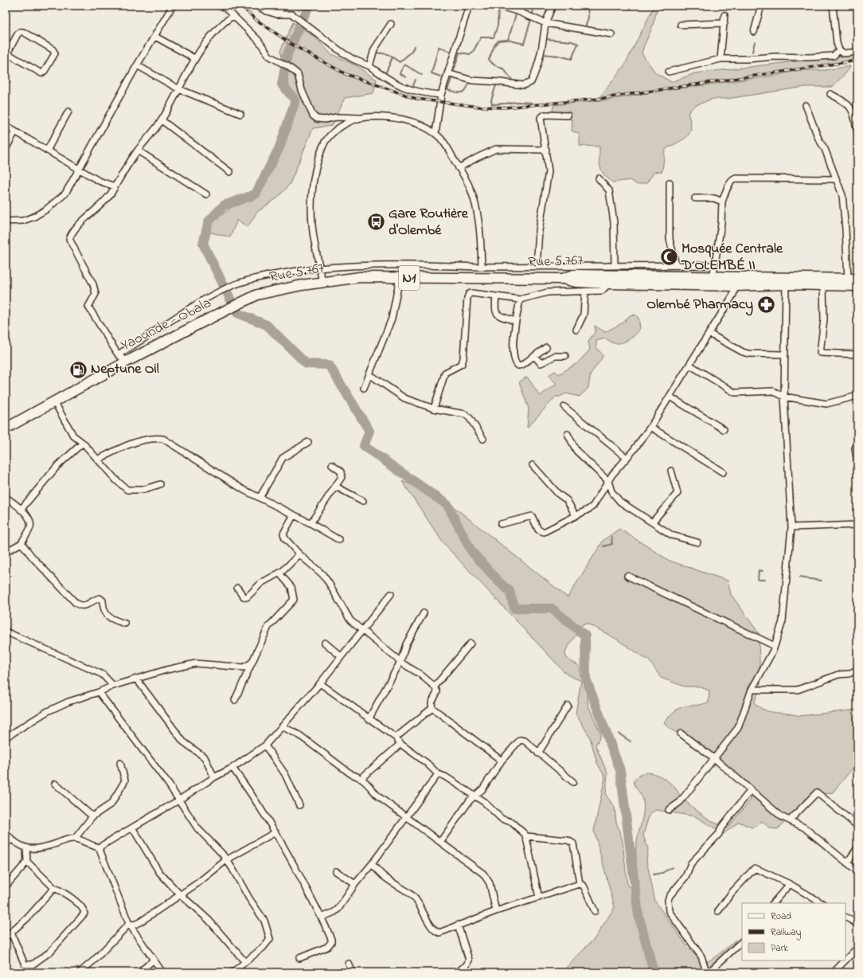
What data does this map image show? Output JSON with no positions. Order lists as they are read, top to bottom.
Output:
{
  "streets": {
    "highway": ["Rue 5.767", "N1", "Yaounde - Obala"]
  },
  "crossings": [
    ["Rue 5.767", "N1"],
    ["Rue 5.767", "Yaounde - Obala"]
  ],
  "places": {
    "bus stop": ["Gare Routière d'Olembé"],
    "mosque": ["Mosquée Centrale D´OLEMBÉ II"],
    "pharmacy": ["Olembé Pharmacy"],
    "fuel station": ["Neptune Oil"]
  },
  "legend": ["Road", "Railway", "Park"]
}
